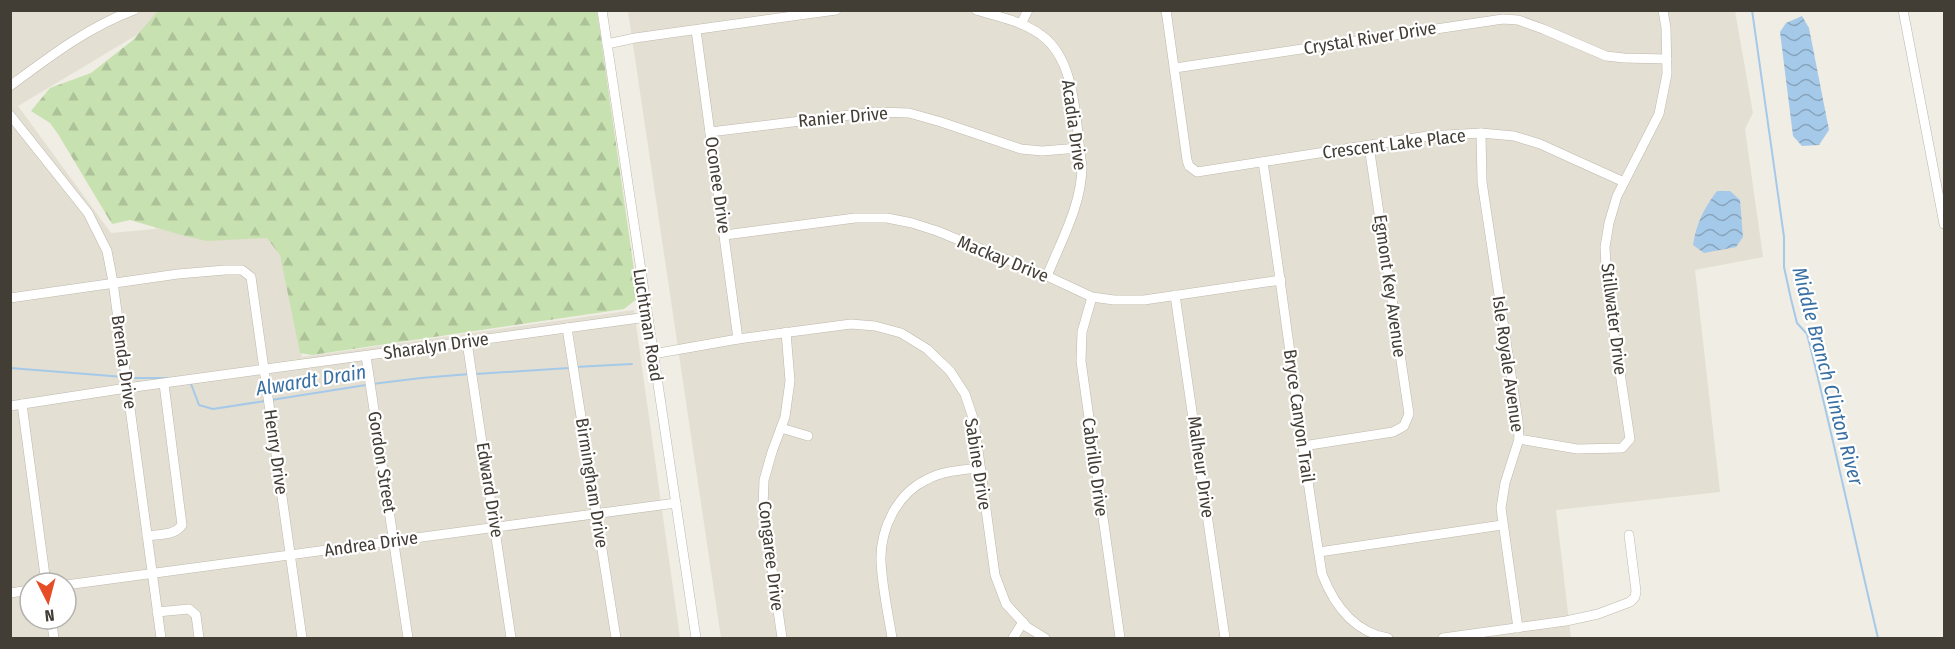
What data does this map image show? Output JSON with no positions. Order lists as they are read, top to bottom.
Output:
{
  "streets": {
    "street": [
      "Crystal River Drive",
      "Ranier Drive",
      "Acadia Drive",
      "Crescent Lake Place",
      "Oconee Drive",
      "Mackay Drive",
      "Egmont Key Avenue",
      "Stillwater Drive",
      "Luchtman Road",
      "Sharalyn Drive",
      "Brenda Drive",
      "Isle Royale Avenue",
      "Bryce Canyon Trail",
      "Henry Drive",
      "Gordon Street",
      "Sabine Drive",
      "Cabrillo Drive",
      "Malheur Drive",
      "Birmingham Drive",
      "Edward Drive",
      "Andrea Drive",
      "Congaree Drive"
    ]
  },
  "crossings": [
    ["Crystal River Drive", "Crescent Lake Place"],
    ["Crystal River Drive", "Stillwater Drive"],
    ["Ranier Drive", "Acadia Drive"],
    ["Ranier Drive", "Oconee Drive"],
    ["Acadia Drive", "Mackay Drive"],
    ["Crescent Lake Place", "Egmont Key Avenue"],
    ["Crescent Lake Place", "Stillwater Drive"],
    ["Crescent Lake Place", "Isle Royale Avenue"],
    ["Crescent Lake Place", "Bryce Canyon Trail"],
    ["Oconee Drive", "Mackay Drive"],
    ["Oconee Drive", "Sabine Drive"],
    ["Mackay Drive", "Bryce Canyon Trail"],
    ["Mackay Drive", "Cabrillo Drive"],
    ["Mackay Drive", "Malheur Drive"],
    ["Egmont Key Avenue", "Bryce Canyon Trail"],
    ["Stillwater Drive", "Isle Royale Avenue"],
    ["Luchtman Road", "Sharalyn Drive"],
    ["Luchtman Road", "Sabine Drive"],
    ["Luchtman Road", "Andrea Drive"],
    ["Sharalyn Drive", "Brenda Drive"],
    ["Sharalyn Drive", "Henry Drive"],
    ["Sharalyn Drive", "Gordon Street"],
    ["Sharalyn Drive", "Birmingham Drive"],
    ["Sharalyn Drive", "Edward Drive"],
    ["Brenda Drive", "Henry Drive"],
    ["Brenda Drive", "Andrea Drive"],
    ["Henry Drive", "Andrea Drive"],
    ["Gordon Street", "Andrea Drive"],
    ["Sabine Drive", "Congaree Drive"],
    ["Birmingham Drive", "Andrea Drive"],
    ["Edward Drive", "Andrea Drive"]
  ],
  "water": ["Middle Branch Clinton River", "Alwardt Drain"],
  "north": "bottom"
}
